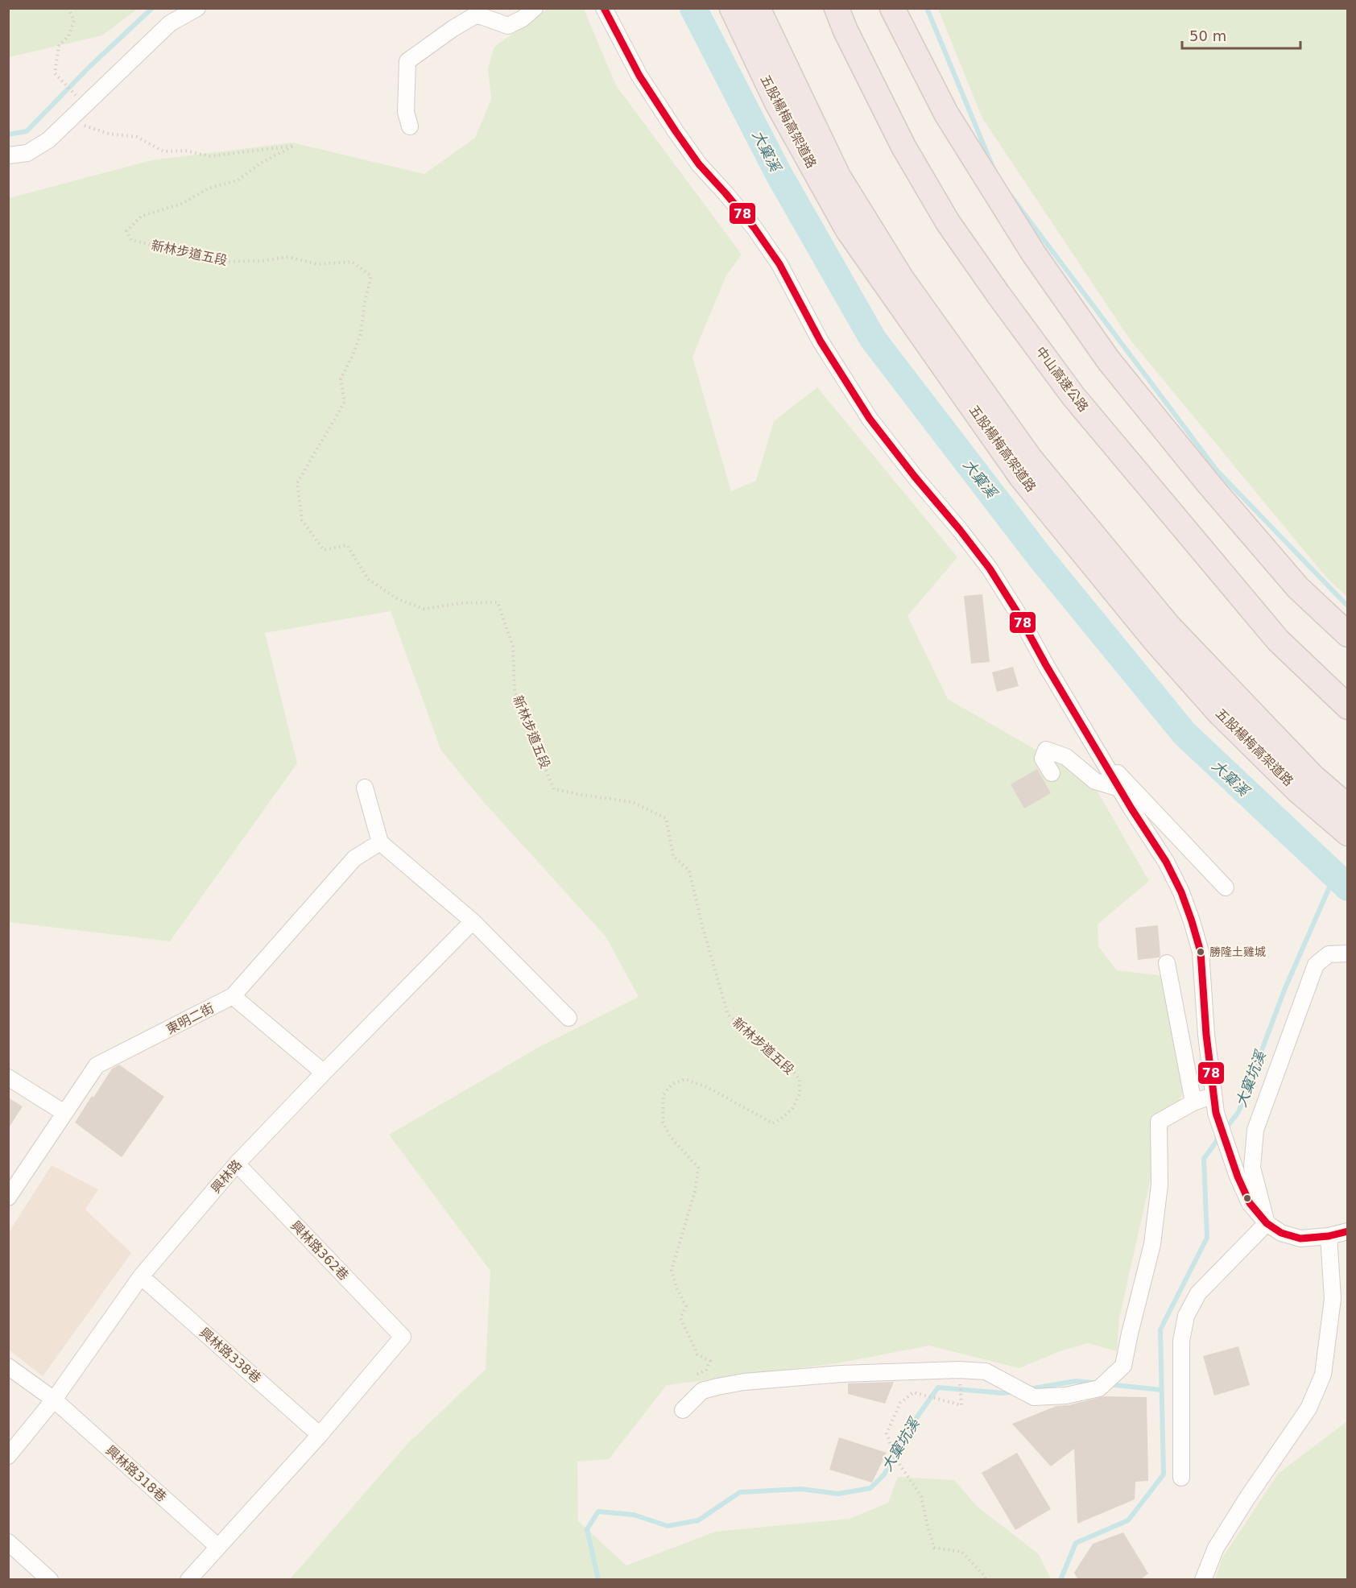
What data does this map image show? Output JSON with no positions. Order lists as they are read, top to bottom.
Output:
{
  "streets": {
    "highway": ["五股楊梅高架道路", "中山高速公路"],
    "street": [
      "東明二街",
      "興林路",
      "興林路362巷",
      "興林路338巷",
      "興林路318巷"
    ],
    "path": ["新林步道五段"]
  },
  "crossings": [
    ["興林路", "興林路362巷"],
    ["興林路", "興林路338巷"],
    ["興林路", "興林路318巷"],
    ["興林路362巷", "興林路338巷"]
  ],
  "water": ["大窠溪", "大窠坑溪"],
  "places": ["勝隆土雞城"],
  "lines": ["transit line 78"],
  "scale_bar": "50 m"
}
